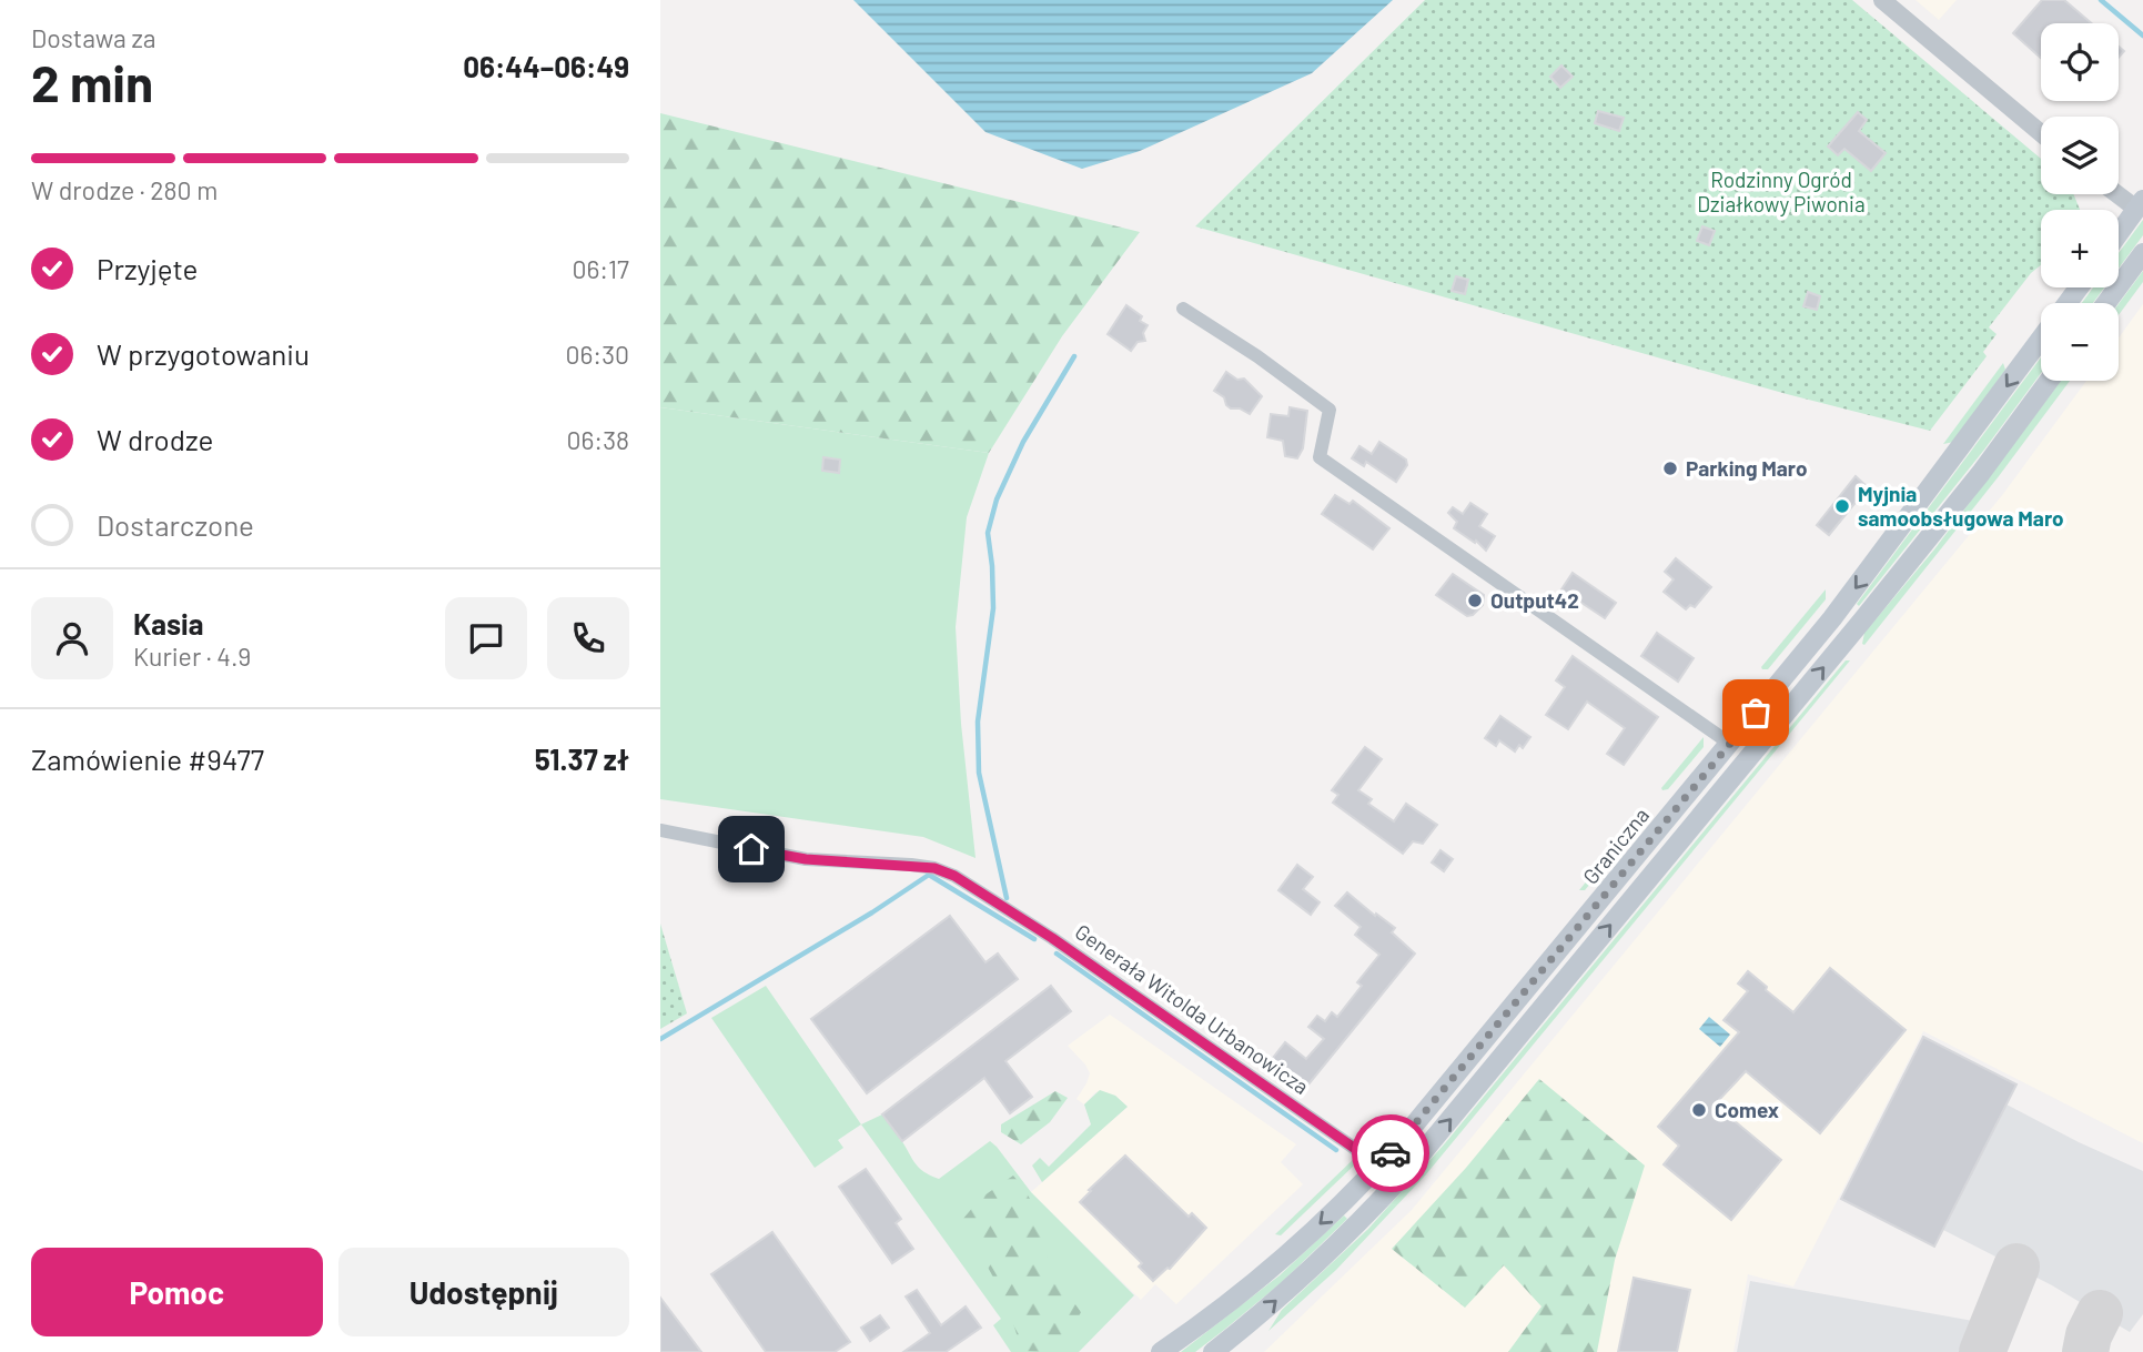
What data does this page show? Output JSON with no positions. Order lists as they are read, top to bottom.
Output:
{
  "streets": {
    "main road": ["Graniczna"],
    "street": ["Generała Witolda Urbanowicza"]
  },
  "crossings": [
    ["Graniczna", "Generała Witolda Urbanowicza"]
  ],
  "parks": ["Rodzinny Ogród Działkowy Piwonia"],
  "places": [
    "Parking Maro",
    "Myjnia samoobsługowa Maro",
    "Output42",
    "Comex"
  ],
  "page": {
    "heading": ["2 min", "Dostawa za", "06:44–06:49"],
    "panel": [
      "Kasia",
      "Kurier · 4.9",
      "Zamówienie #9477",
      "51.37 zł"
    ],
    "map_buttons": ["+", "−"],
    "bar": "W drodze · 280 m",
    "list": [
      ["Przyjęte", "06:17"],
      ["W przygotowaniu", "06:30"],
      ["W drodze", "06:38"],
      "Dostarczone"
    ],
    "buttons": ["Pomoc", "Udostępnij"]
  }
}
